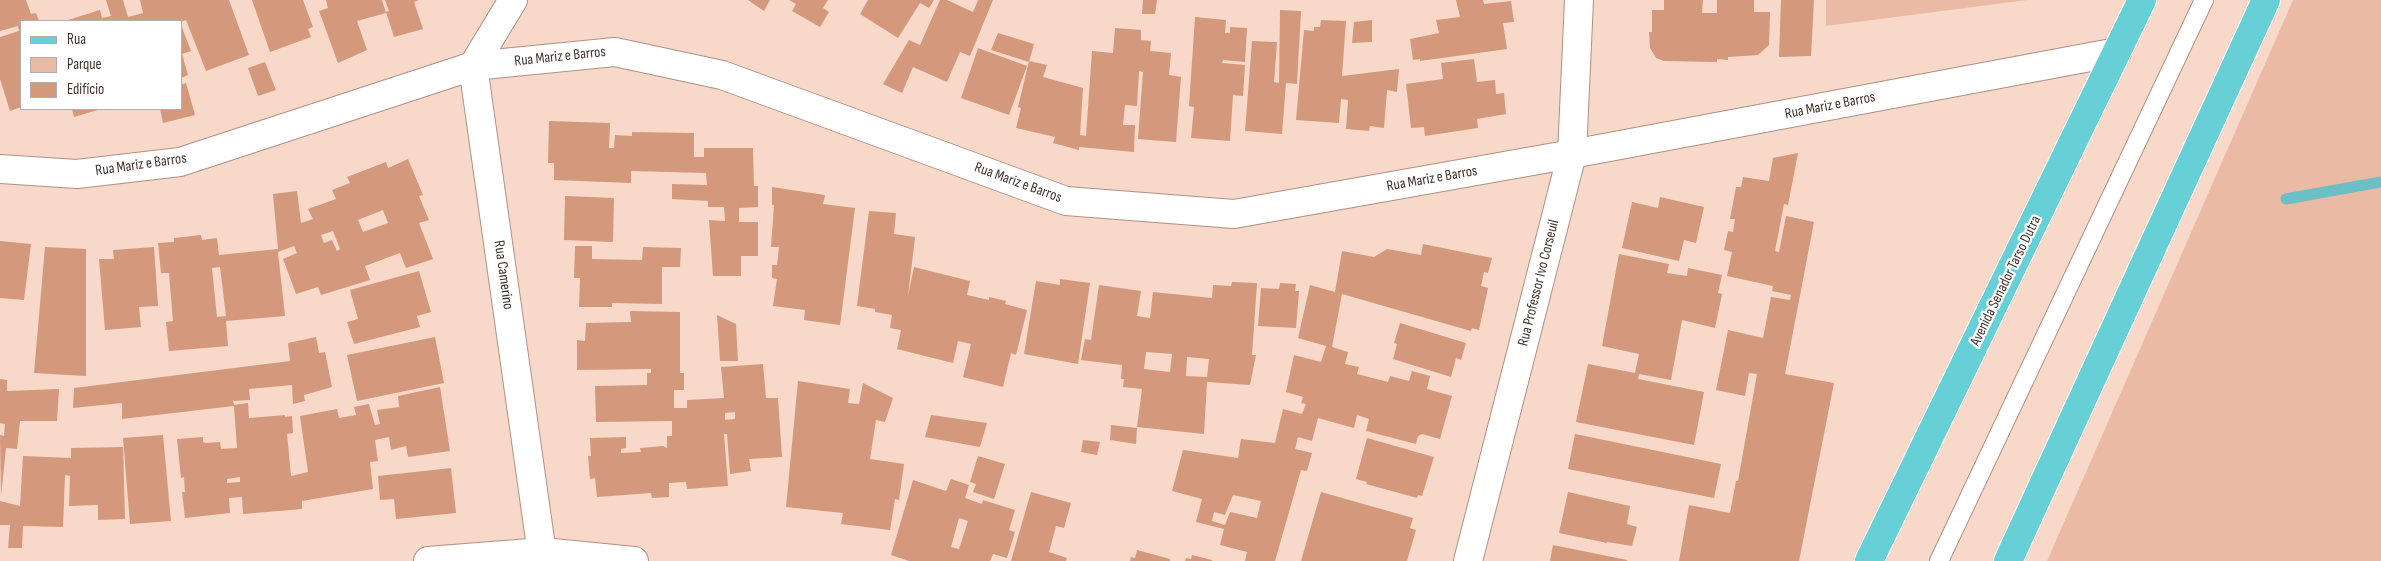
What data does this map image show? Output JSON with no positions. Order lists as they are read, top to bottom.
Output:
{
  "streets": {
    "main road": ["Avenida Senador Tarso Dutra"],
    "street": ["Rua Mariz e Barros", "Rua Camerino", "Rua Professor Ivo Corseuil"]
  },
  "crossings": [
    ["Rua Mariz e Barros", "Rua Camerino"],
    ["Rua Mariz e Barros", "Avenida Senador Tarso Dutra"],
    ["Rua Mariz e Barros", "Rua Professor Ivo Corseuil"]
  ],
  "legend": ["Rua", "Parque", "Edifício"]
}
